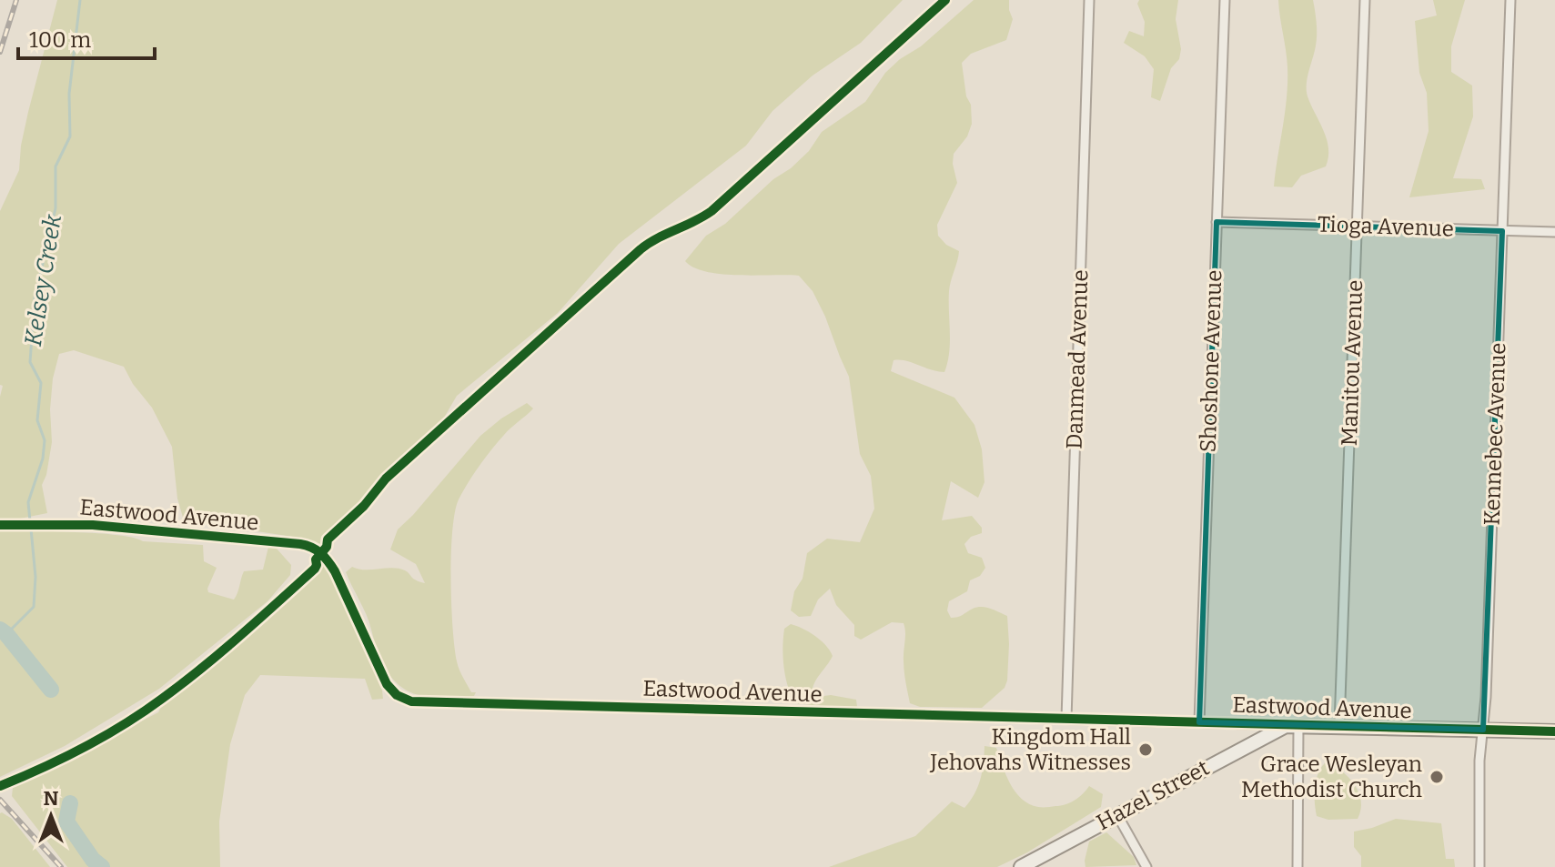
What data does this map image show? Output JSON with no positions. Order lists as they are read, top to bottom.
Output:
{
  "streets": {
    "street": [
      "Tioga Avenue",
      "Danmead Avenue",
      "Shoshone Avenue",
      "Manitou Avenue",
      "Kennebec Avenue",
      "Eastwood Avenue",
      "Hazel Street"
    ]
  },
  "crossings": [
    ["Tioga Avenue", "Shoshone Avenue"],
    ["Tioga Avenue", "Manitou Avenue"],
    ["Tioga Avenue", "Kennebec Avenue"],
    ["Danmead Avenue", "Eastwood Avenue"],
    ["Shoshone Avenue", "Eastwood Avenue"],
    ["Manitou Avenue", "Eastwood Avenue"],
    ["Kennebec Avenue", "Eastwood Avenue"],
    ["Eastwood Avenue", "Hazel Street"]
  ],
  "water": ["Kelsey Creek"],
  "places": ["Kingdom Hall Jehovahs Witnesses", "Grace Wesleyan Methodist Church"],
  "scale_bar": "100 m",
  "north": "top"
}
